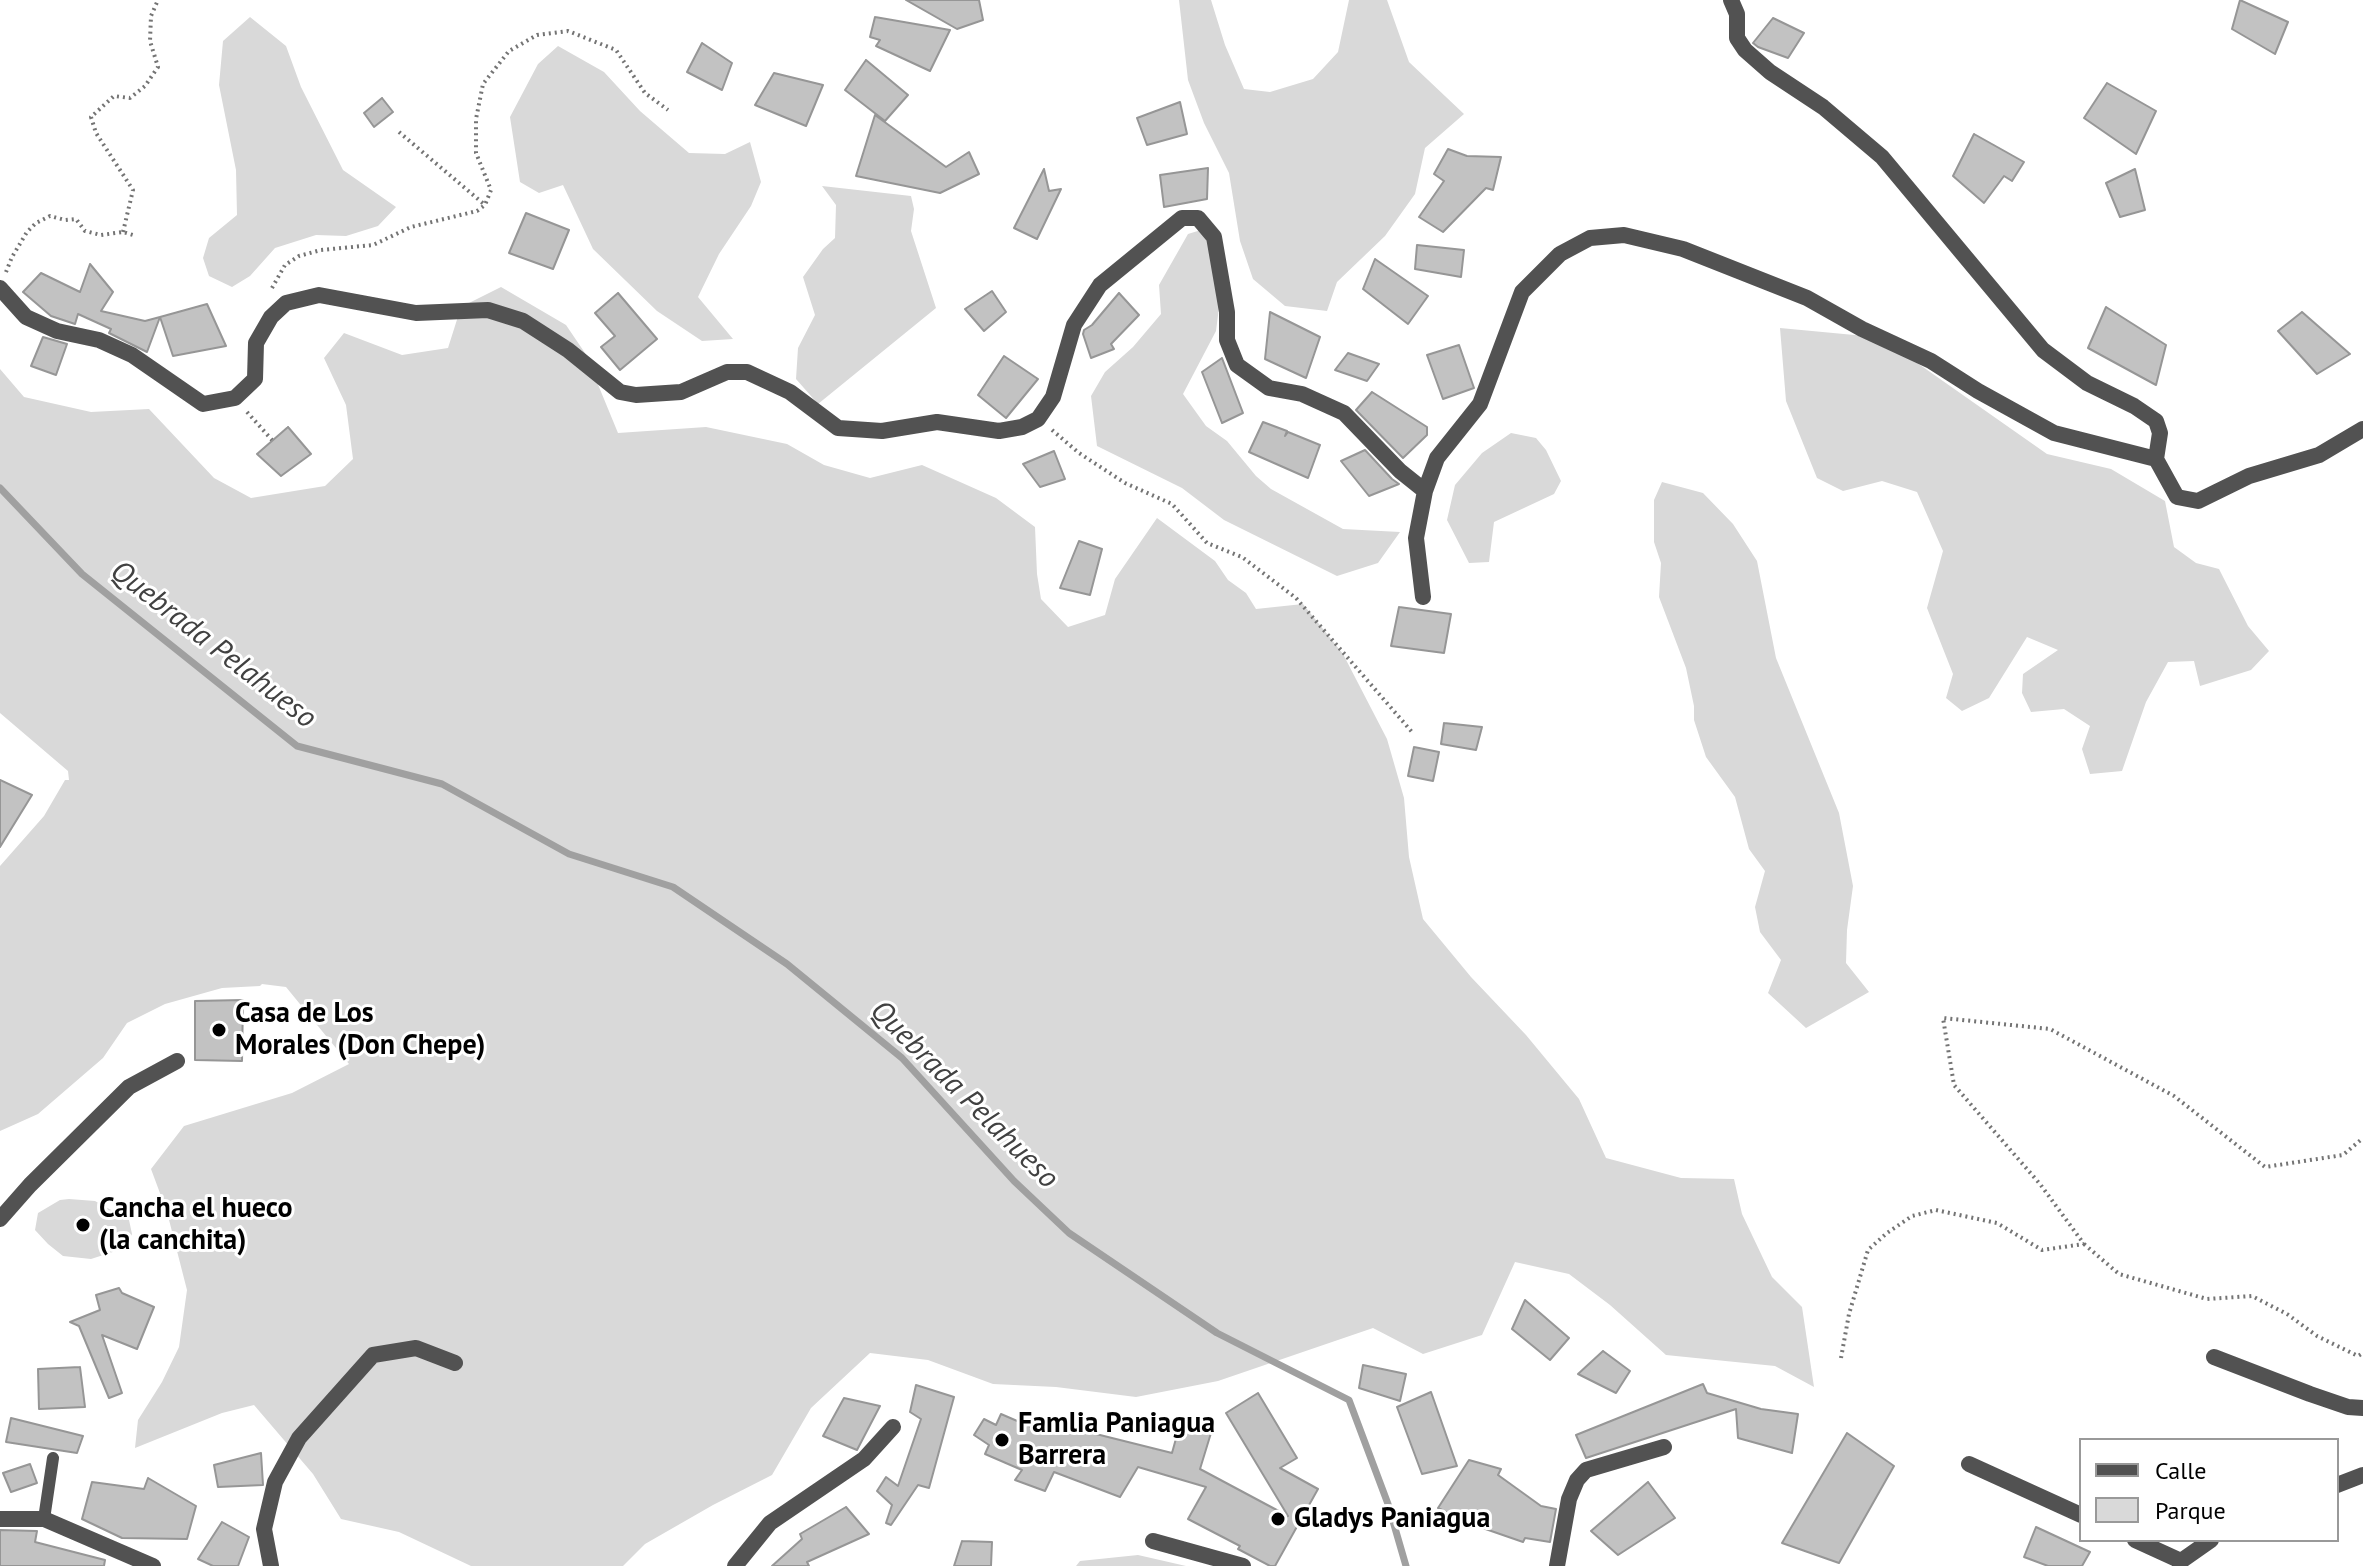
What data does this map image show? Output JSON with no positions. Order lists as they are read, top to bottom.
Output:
{
  "water": ["Quebrada Pelahueso"],
  "places": [
    "Casa de Los Morales (Don Chepe)",
    "Cancha el hueco (la canchita)",
    "Famlia Paniagua Barrera",
    "Gladys Paniagua"
  ],
  "legend": ["Calle", "Parque"]
}
